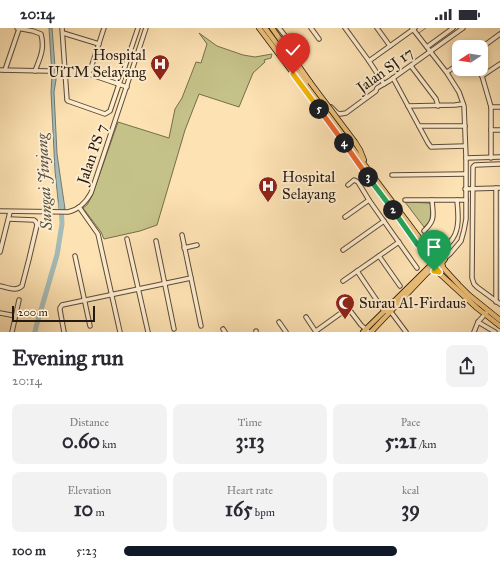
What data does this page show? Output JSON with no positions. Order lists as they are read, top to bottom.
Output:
{
  "streets": {
    "street": ["Jalan SJ 17", "Jalan PS 7"]
  },
  "water": ["Sungai Jinjang"],
  "places": {
    "hospital": ["Hospital UiTM Selayang", "Hospital Selayang"],
    "mosque": ["Surau Al-Firdaus"]
  },
  "scale_bar": "200 m",
  "north": "left",
  "page": {
    "status": "20:14",
    "pins": [
      "5",
      "4",
      "3",
      "2"
    ],
    "scale": "200 m",
    "heading": ["Evening run", "20:14"],
    "stats": [
      ["Distance", "0.60 km"],
      ["Time", "3:13"],
      ["Pace", "5:21 /km"],
      ["Elevation", "10 m"],
      ["Heart rate", "165 bpm"],
      ["kcal", "39"]
    ],
    "list": [
      {
        "name": "100 m",
        "note": "5:23"
      }
    ]
  }
}
